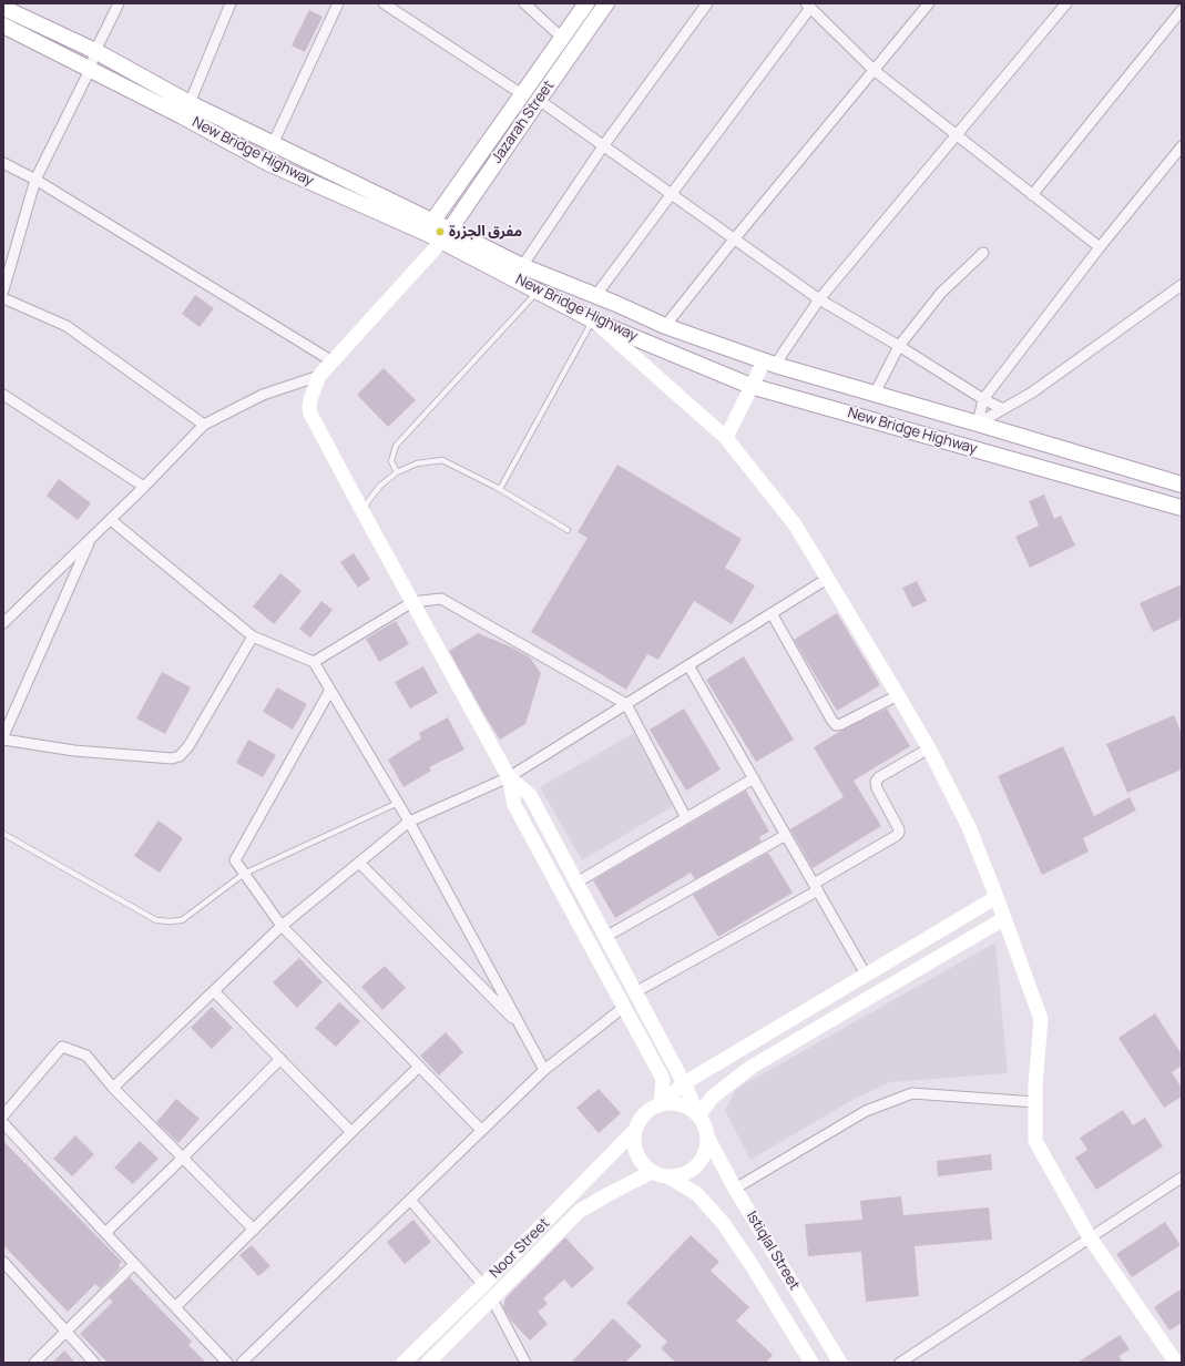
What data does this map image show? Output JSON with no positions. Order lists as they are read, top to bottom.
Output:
{
  "streets": {
    "main road": ["Jazarah Street", "New Bridge Highway"],
    "street": ["Noor Street", "Istiqlal Street"]
  },
  "crossings": [
    ["Jazarah Street", "New Bridge Highway"],
    ["Noor Street", "Istiqlal Street"]
  ],
  "places": ["مفرق الجزرة"]
}
